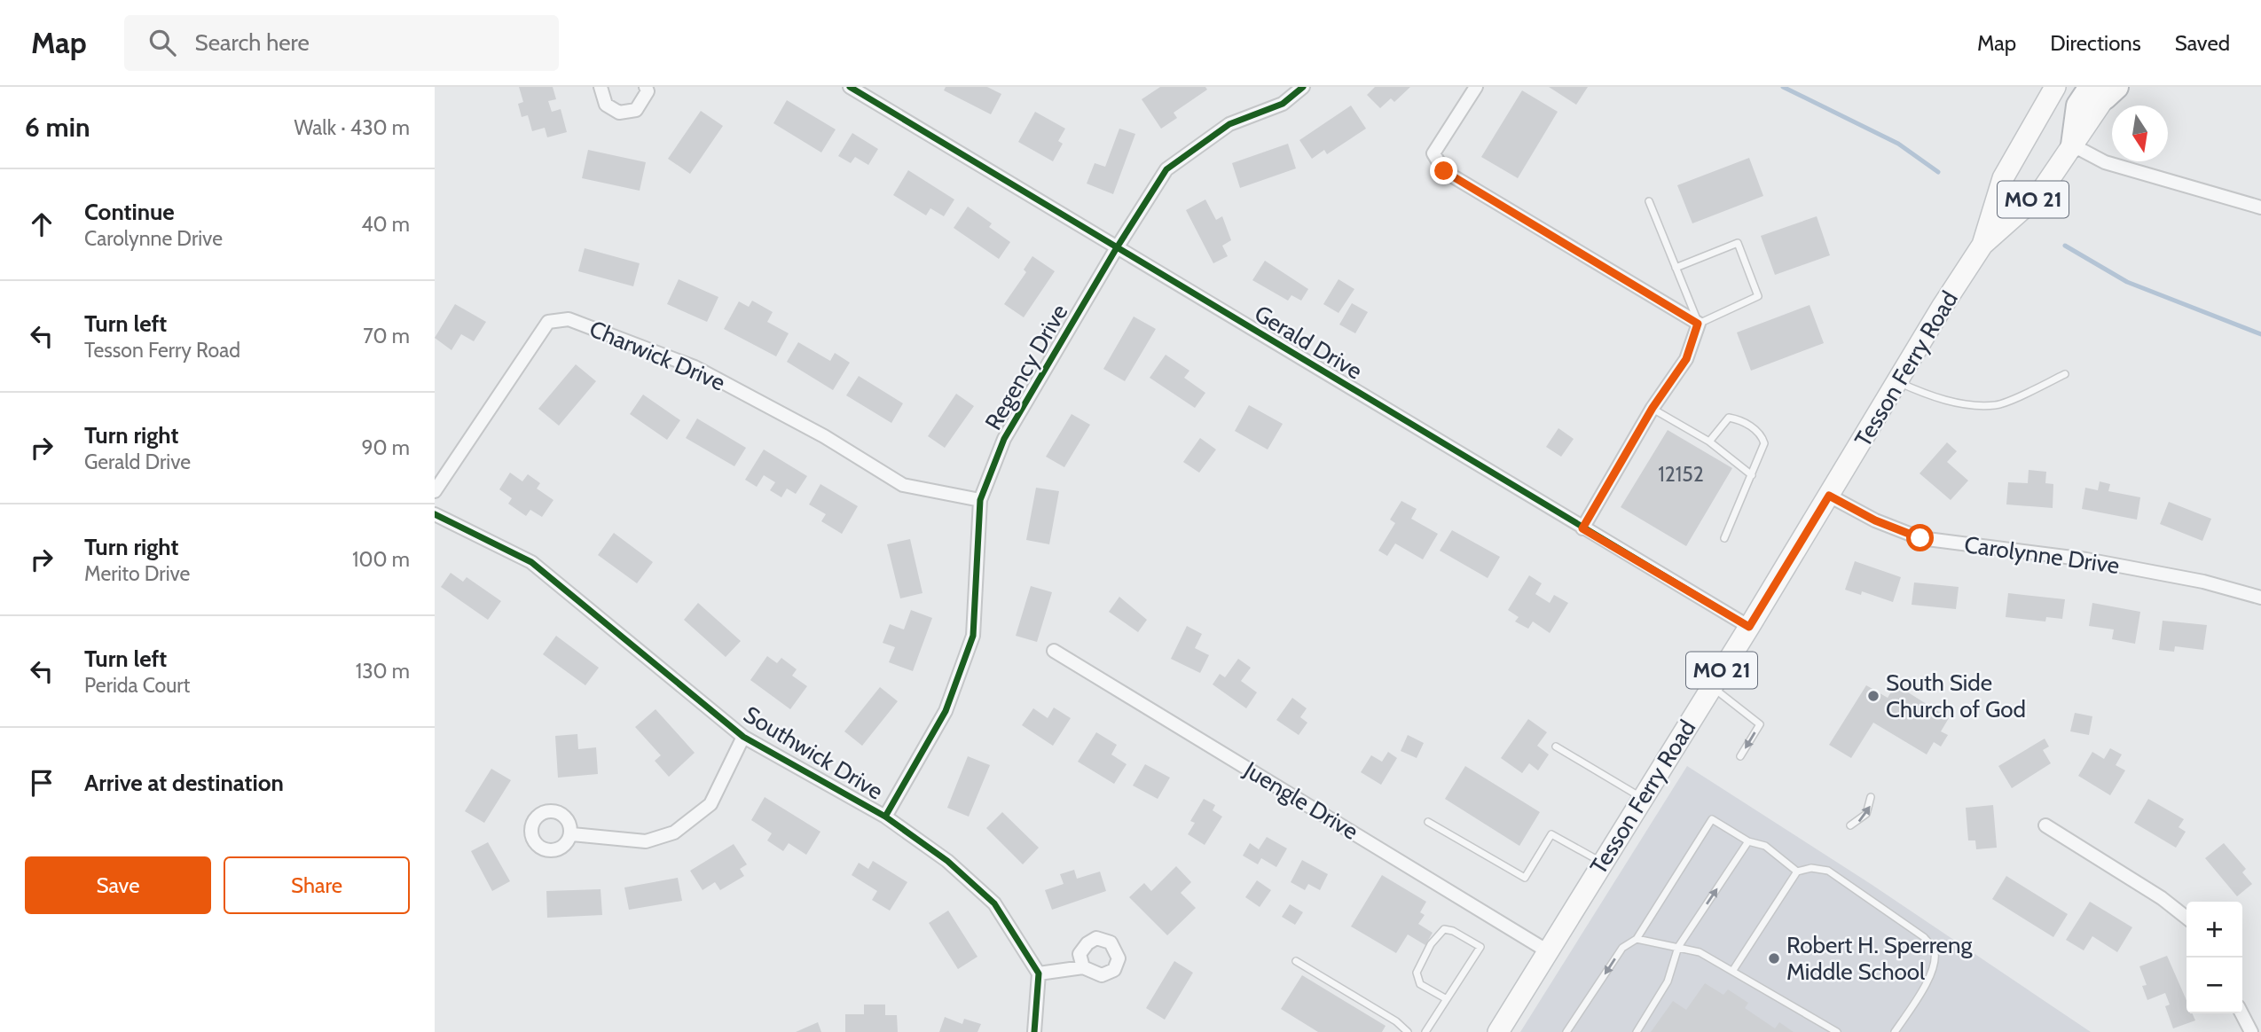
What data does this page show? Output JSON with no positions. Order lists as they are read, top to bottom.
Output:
{
  "streets": {
    "main road": ["MO 21", "Tesson Ferry Road"],
    "street": [
      "Gerald Drive",
      "Charwick Drive",
      "Regency Drive",
      "Carolynne Drive",
      "Southwick Drive",
      "Juengle Drive"
    ]
  },
  "crossings": [
    ["Gerald Drive", "Regency Drive"],
    ["Gerald Drive", "Tesson Ferry Road"],
    ["Charwick Drive", "Regency Drive"],
    ["Regency Drive", "Southwick Drive"],
    ["Tesson Ferry Road", "Carolynne Drive"],
    ["Tesson Ferry Road", "Juengle Drive"]
  ],
  "places": ["South Side Church of God", "Robert H. Sperreng Middle School"],
  "house_numbers": ["12152"],
  "north": "bottom",
  "page": {
    "header": "Map",
    "search": "Search here",
    "nav": ["Map", "Directions", "Saved"],
    "heading": ["6 min", "Walk · 430 m"],
    "list": [
      ["Continue", "Carolynne Drive", "40 m"],
      ["Turn left", "Tesson Ferry Road", "70 m"],
      ["Turn right", "Gerald Drive", "90 m"],
      ["Turn right", "Merito Drive", "100 m"],
      ["Turn left", "Perida Court", "130 m"],
      "Arrive at destination"
    ],
    "buttons": ["Save", "Share"],
    "map_buttons": ["+", "−"]
  }
}
